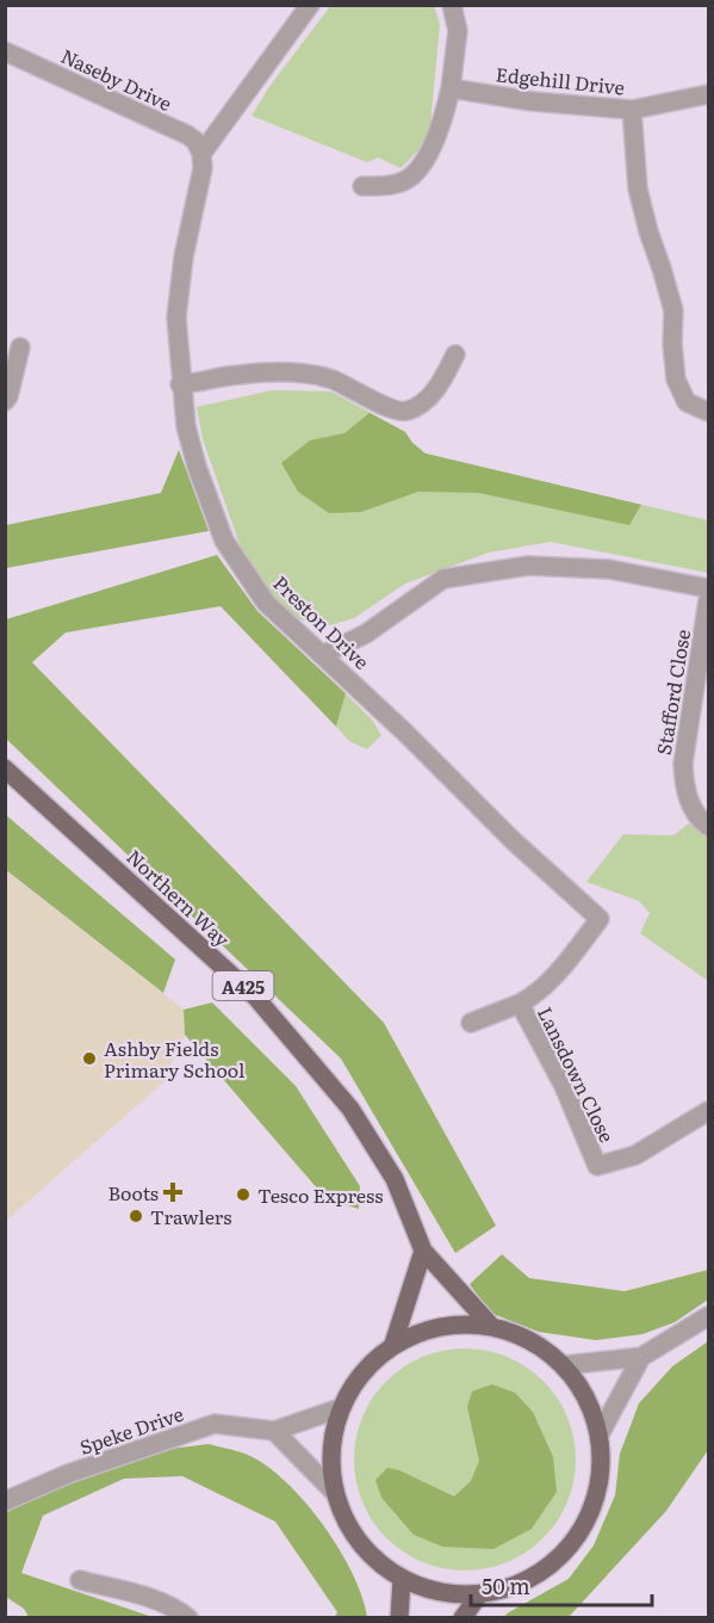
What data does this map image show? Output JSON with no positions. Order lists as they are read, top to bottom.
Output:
{
  "streets": {
    "main road": ["Northern Way", "A425"],
    "street": [
      "Naseby Drive",
      "Edgehill Drive",
      "Preston Drive",
      "Stafford Close",
      "Lansdown Close",
      "Speke Drive"
    ]
  },
  "crossings": [
    ["Naseby Drive", "Preston Drive"],
    ["Preston Drive", "Lansdown Close"],
    ["Northern Way", "A425"]
  ],
  "places": {
    "other": ["Ashby Fields Primary School", "Tesco Express", "Trawlers"],
    "health": ["Boots"]
  },
  "scale_bar": "50 m"
}
